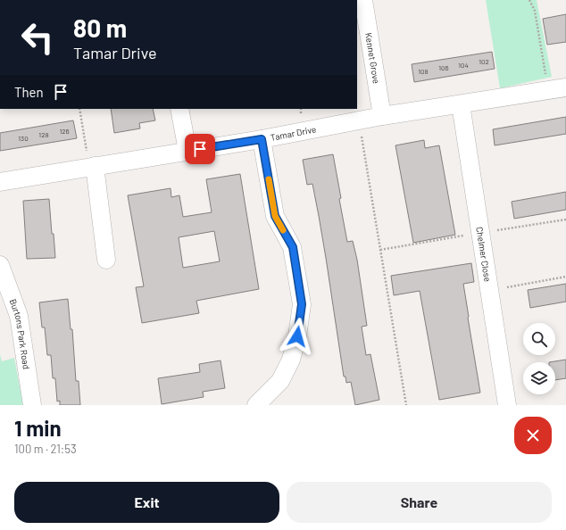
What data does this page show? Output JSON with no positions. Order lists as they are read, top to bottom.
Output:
{
  "streets": {
    "street": [
      "Kennet Grove",
      "Tamar Drive",
      "Chelmer Close",
      "Burtons Park Road"
    ]
  },
  "crossings": [
    ["Kennet Grove", "Tamar Drive"],
    ["Tamar Drive", "Chelmer Close"]
  ],
  "house_numbers": [
    "102",
    "104",
    "106",
    "108",
    "126",
    "128",
    "130"
  ],
  "page": {
    "turn": ["80 m", "Tamar Drive"],
    "then": "Then",
    "heading": ["1 min", "100 m · 21:53"],
    "buttons": ["Exit", "Share"]
  }
}
